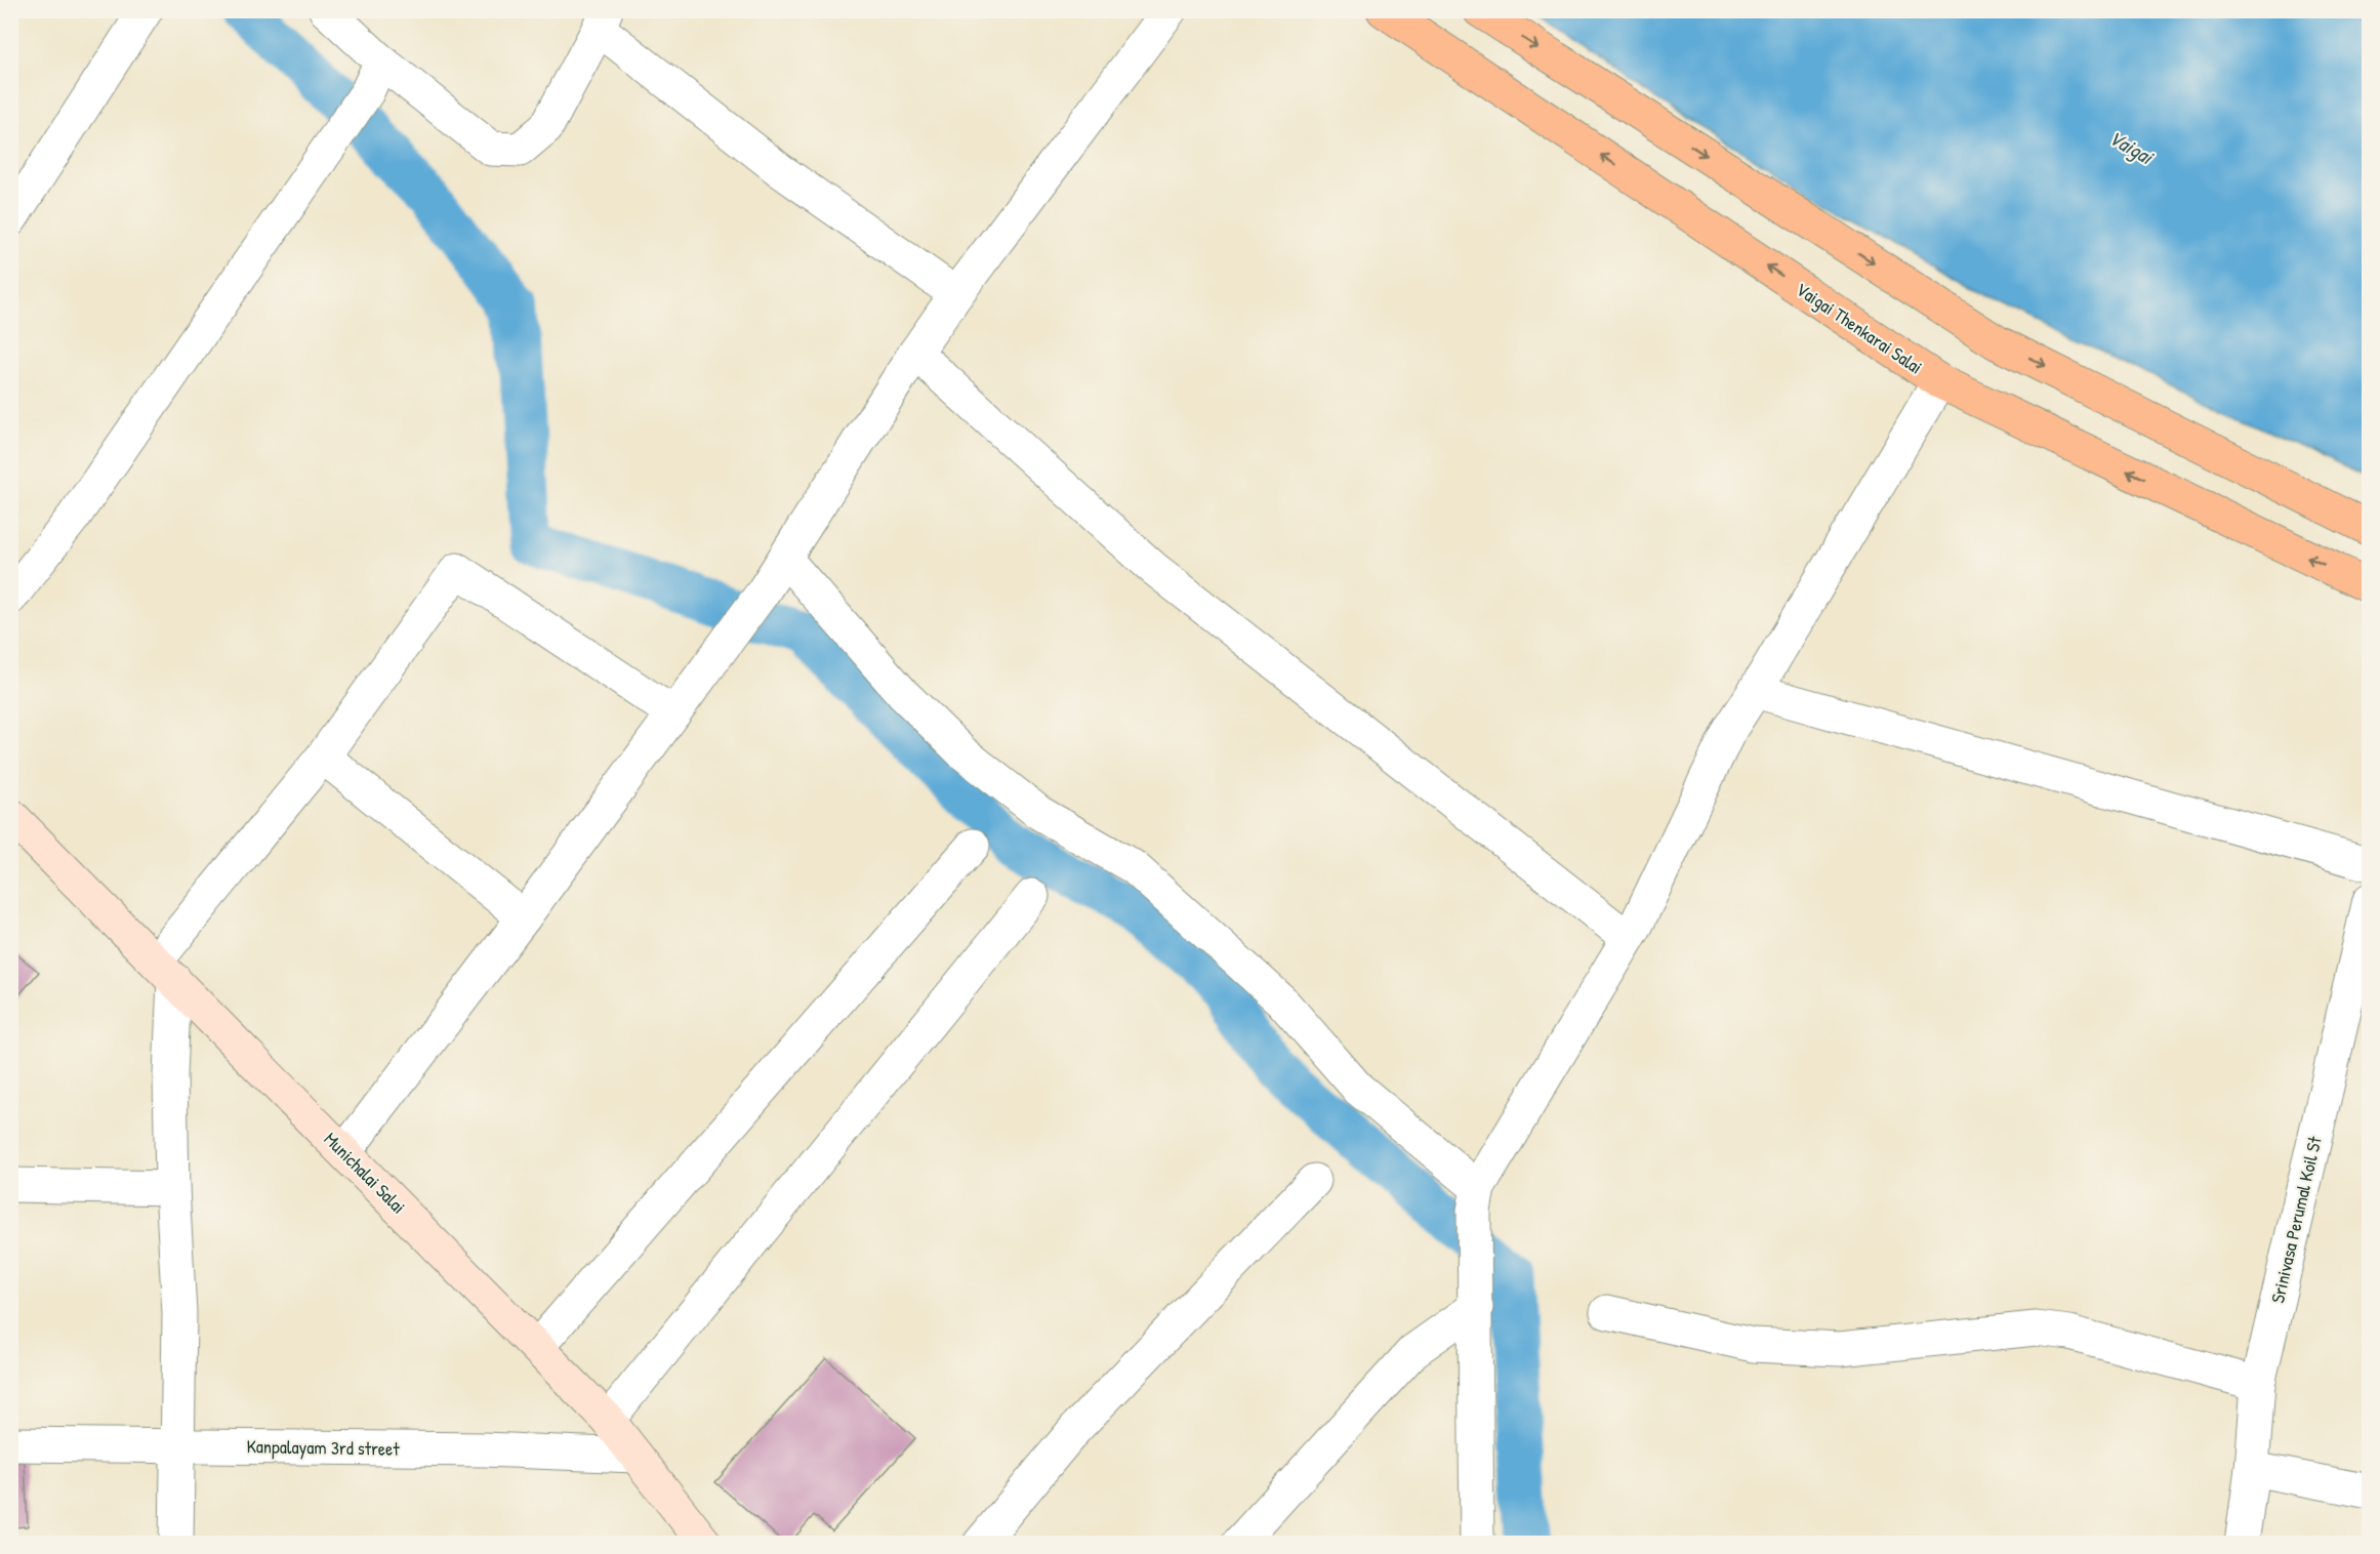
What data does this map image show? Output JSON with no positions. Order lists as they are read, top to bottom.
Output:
{
  "streets": {
    "main road": ["Vaigai Thenkarai Salai", "Munichalai Salai"],
    "street": ["Srinivasa Perumal Koil St", "Kanpalayam 3rd street"]
  },
  "crossings": [
    ["Munichalai Salai", "Kanpalayam 3rd street"]
  ],
  "water": ["Vaigai"]
}
